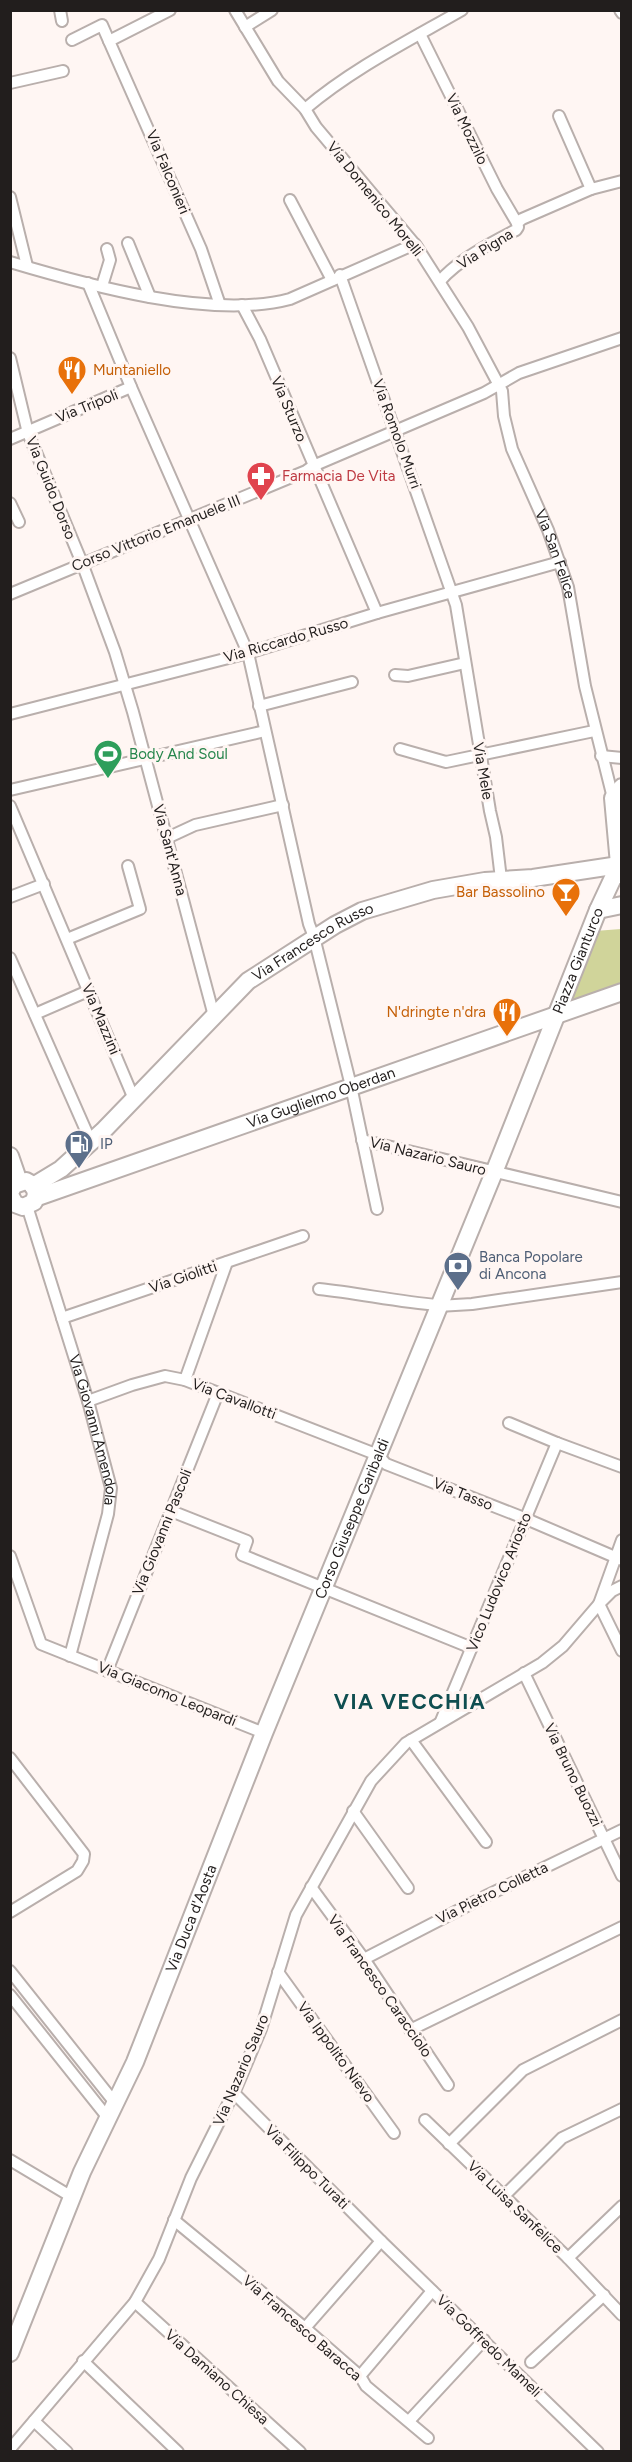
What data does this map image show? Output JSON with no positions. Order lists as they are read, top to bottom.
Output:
{
  "streets": {
    "street": [
      "Via Mozzilo",
      "Via Falconieri",
      "Via Domenico Morelli",
      "Via Pigna",
      "Via Tripoli",
      "Via Sturzo",
      "Via Romolo Murri",
      "Via Guido Dorso",
      "Corso Vittorio Emanuele III",
      "Via San Felice",
      "Via Riccardo Russo",
      "Via Mele",
      "Via Sant'Anna",
      "Via Francesco Russo",
      "Piazza Gianturco",
      "Via Mazzini",
      "Via Guglielmo Oberdan",
      "Via Nazario Sauro",
      "Via Giolitti",
      "Via Cavallotti",
      "Via Giovanni Amendola",
      "Via Tasso",
      "Corso Giuseppe Garibaldi",
      "Via Giovanni Pascoli",
      "Vico Ludovico Ariosto",
      "Via Giacomo Leopardi",
      "Via Bruno Buozzi",
      "Via Pietro Colletta",
      "Via Duca d'Aosta",
      "Via Francesco Caracciolo",
      "Via Ippolito Nievo",
      "Via Filippo Turati",
      "Via Luisa Sanfelice",
      "Via Francesco Baracca",
      "Via Goffredo Mameli",
      "Via Damiano Chiesa"
    ]
  },
  "crossings": [
    ["Via Mozzilo", "Via Pigna"],
    ["Via Domenico Morelli", "Via Pigna"],
    ["Via Domenico Morelli", "Corso Vittorio Emanuele III"],
    ["Via Domenico Morelli", "Via San Felice"],
    ["Via Tripoli", "Via Guido Dorso"],
    ["Via Sturzo", "Corso Vittorio Emanuele III"],
    ["Via Sturzo", "Via Riccardo Russo"],
    ["Via Romolo Murri", "Corso Vittorio Emanuele III"],
    ["Via Romolo Murri", "Via Riccardo Russo"],
    ["Via Romolo Murri", "Via Mele"],
    ["Via Guido Dorso", "Corso Vittorio Emanuele III"],
    ["Via Guido Dorso", "Via Riccardo Russo"],
    ["Via Guido Dorso", "Via Sant'Anna"],
    ["Corso Vittorio Emanuele III", "Via San Felice"],
    ["Via San Felice", "Via Riccardo Russo"],
    ["Via San Felice", "Via Francesco Russo"],
    ["Via San Felice", "Piazza Gianturco"],
    ["Via Riccardo Russo", "Via Mele"],
    ["Via Riccardo Russo", "Via Sant'Anna"],
    ["Via Mele", "Via Francesco Russo"],
    ["Via Sant'Anna", "Via Francesco Russo"],
    ["Via Francesco Russo", "Piazza Gianturco"],
    ["Via Francesco Russo", "Via Mazzini"],
    ["Via Francesco Russo", "Via Guglielmo Oberdan"],
    ["Via Francesco Russo", "Via Giovanni Amendola"],
    ["Piazza Gianturco", "Via Guglielmo Oberdan"],
    ["Piazza Gianturco", "Corso Giuseppe Garibaldi"],
    ["Via Guglielmo Oberdan", "Via Giovanni Amendola"],
    ["Via Guglielmo Oberdan", "Corso Giuseppe Garibaldi"],
    ["Via Nazario Sauro", "Corso Giuseppe Garibaldi"],
    ["Via Nazario Sauro", "Vico Ludovico Ariosto"],
    ["Via Nazario Sauro", "Via Bruno Buozzi"],
    ["Via Nazario Sauro", "Via Francesco Caracciolo"],
    ["Via Nazario Sauro", "Via Ippolito Nievo"],
    ["Via Nazario Sauro", "Via Filippo Turati"],
    ["Via Nazario Sauro", "Via Francesco Baracca"],
    ["Via Nazario Sauro", "Via Damiano Chiesa"],
    ["Via Giolitti", "Via Giovanni Amendola"],
    ["Via Cavallotti", "Via Giovanni Amendola"],
    ["Via Cavallotti", "Via Tasso"],
    ["Via Cavallotti", "Corso Giuseppe Garibaldi"],
    ["Via Cavallotti", "Via Giovanni Pascoli"],
    ["Via Giovanni Amendola", "Via Giacomo Leopardi"],
    ["Via Tasso", "Corso Giuseppe Garibaldi"],
    ["Via Tasso", "Vico Ludovico Ariosto"],
    ["Corso Giuseppe Garibaldi", "Via Giacomo Leopardi"],
    ["Corso Giuseppe Garibaldi", "Via Duca d'Aosta"],
    ["Via Giovanni Pascoli", "Via Giacomo Leopardi"],
    ["Via Giacomo Leopardi", "Via Duca d'Aosta"],
    ["Via Bruno Buozzi", "Via Pietro Colletta"],
    ["Via Pietro Colletta", "Via Francesco Caracciolo"],
    ["Via Filippo Turati", "Via Goffredo Mameli"]
  ],
  "districts": ["VIA VECCHIA"],
  "places": {
    "restaurant": ["Muntaniello", "N'dringte n'dra"],
    "pharmacy": ["Farmacia De Vita"],
    "sports": ["Body And Soul"],
    "bar": ["Bar Bassolino"],
    "fuel station": ["IP"],
    "bank": ["Banca Popolare di Ancona"]
  }
}
